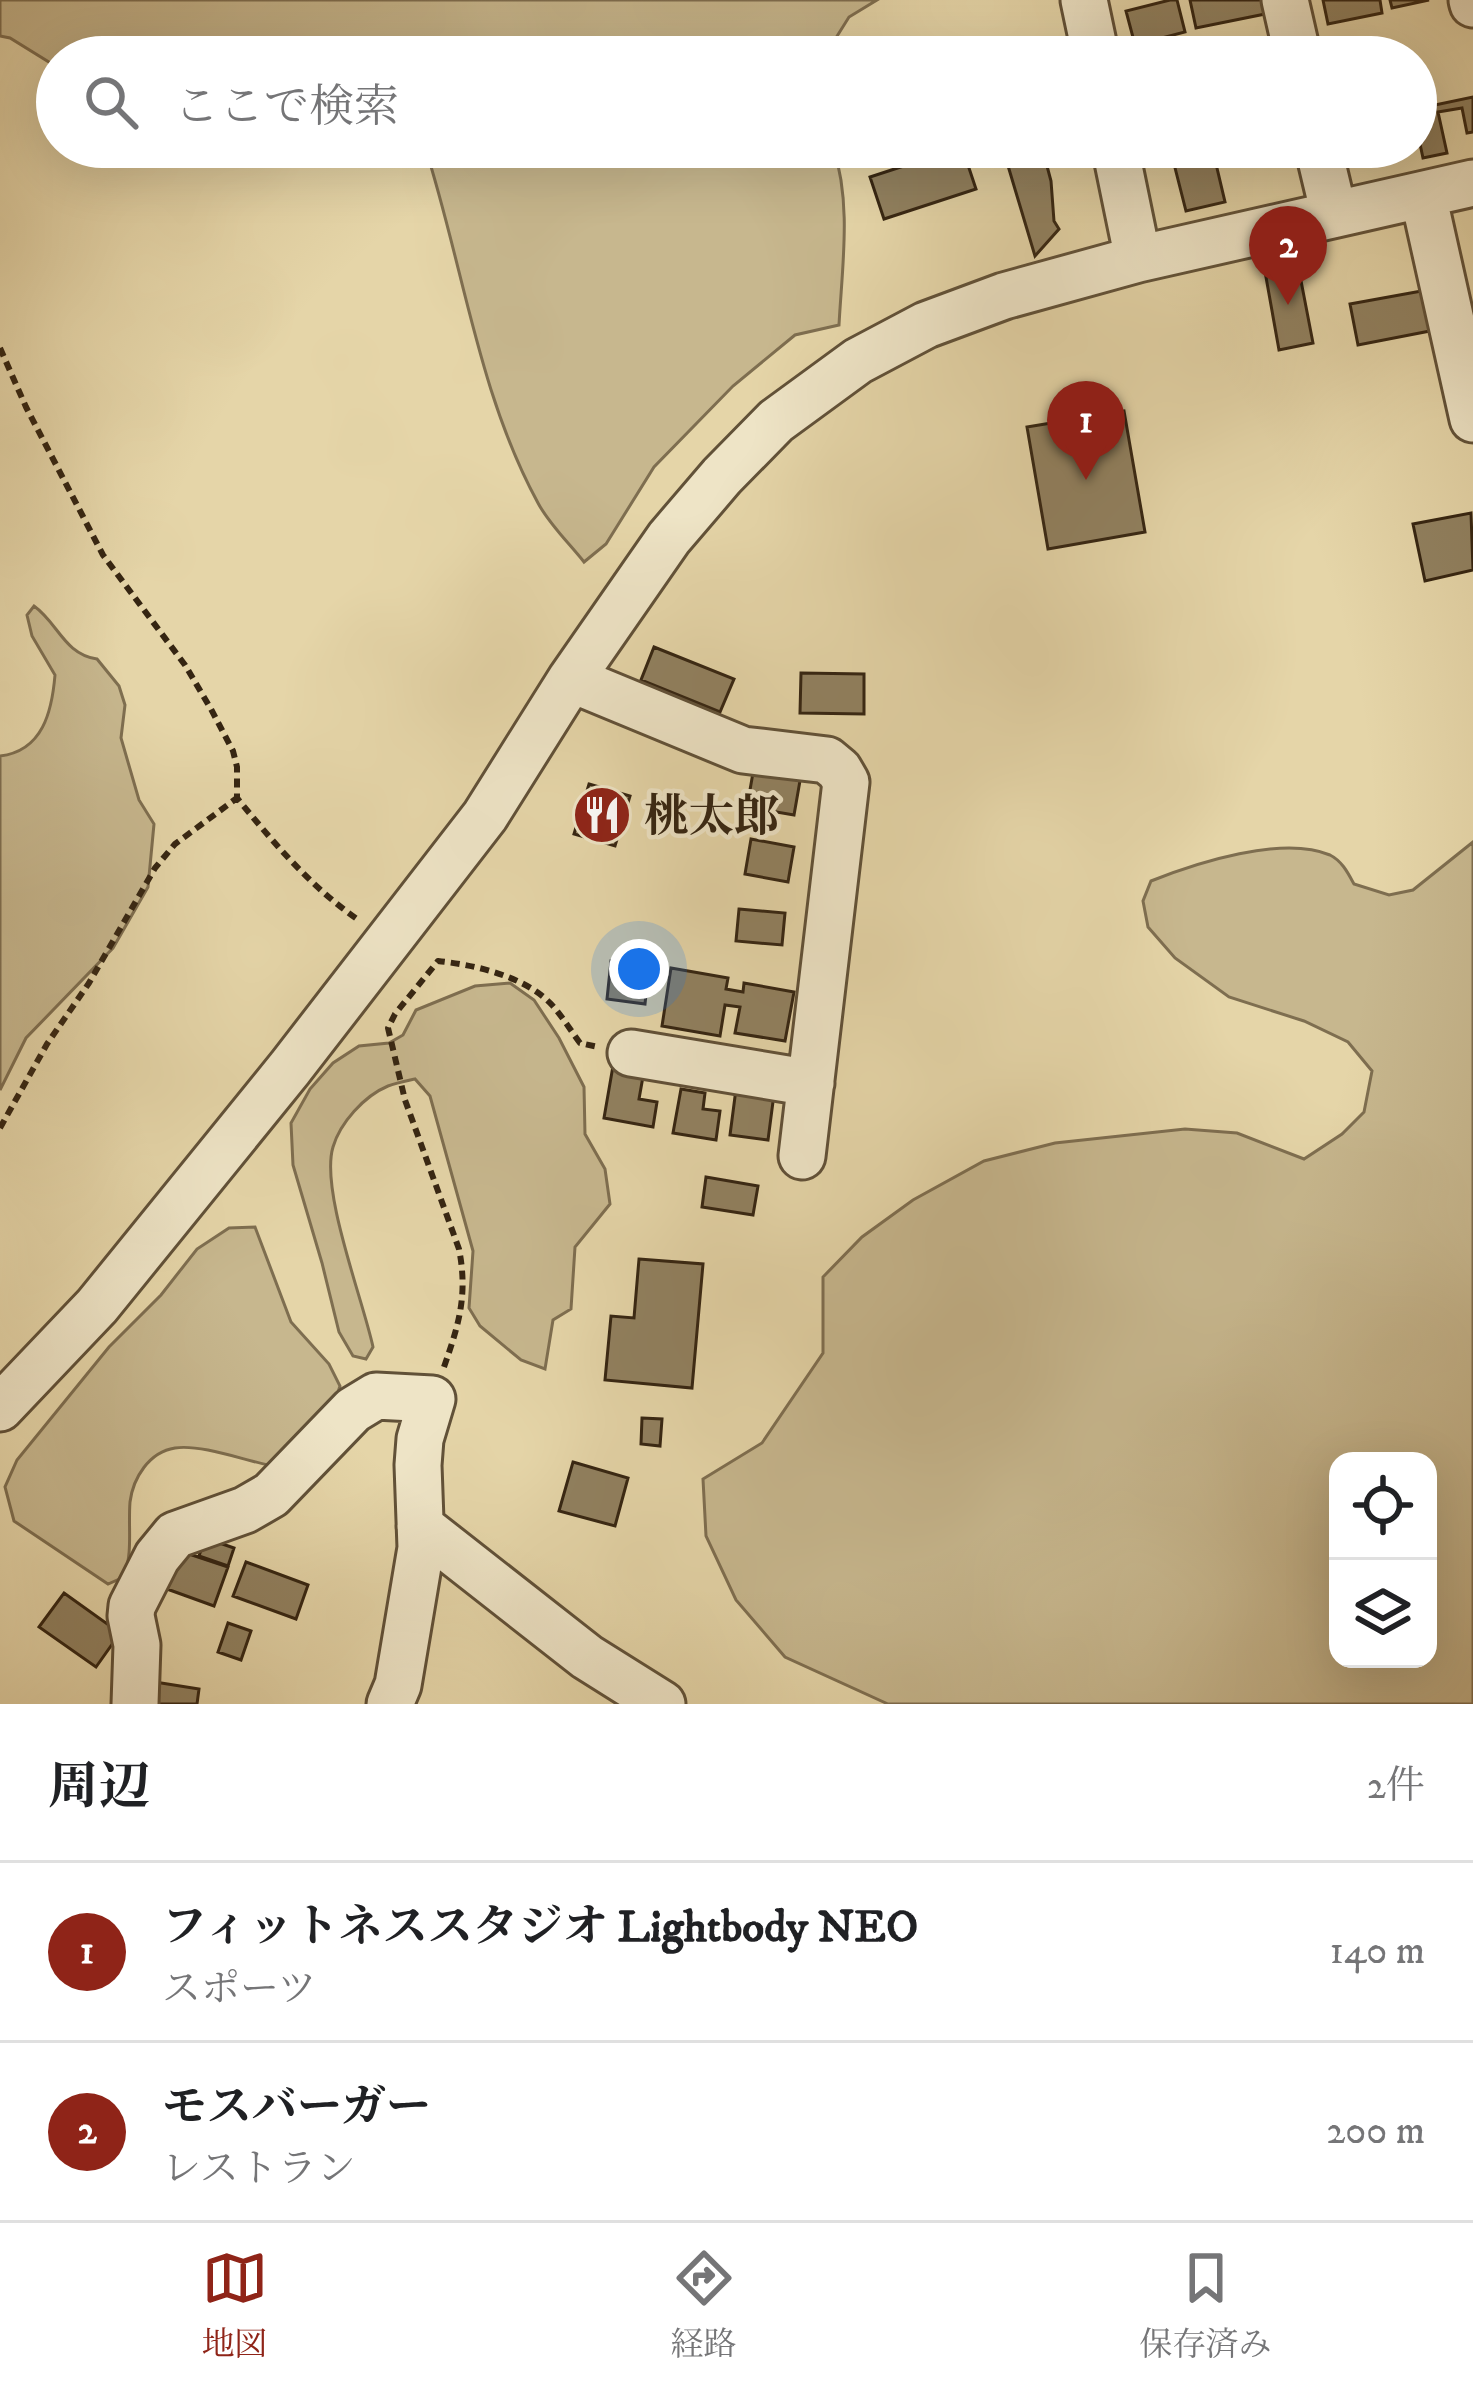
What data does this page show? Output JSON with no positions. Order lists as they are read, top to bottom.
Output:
{
  "places": {
    "restaurant": ["桃太郎"]
  },
  "page": {
    "search": "ここで検索",
    "pins": ["2", "1"],
    "heading": ["周辺", "2件"],
    "list": [
      {
        "mark": "1",
        "name": "フィットネススタジオ Lightbody NEO",
        "note": "スポーツ",
        "value": "140 m"
      },
      {
        "mark": "2",
        "name": "モスバーガー",
        "note": "レストラン",
        "value": "200 m"
      }
    ],
    "nav": ["地図", "経路", "保存済み"]
  }
}
